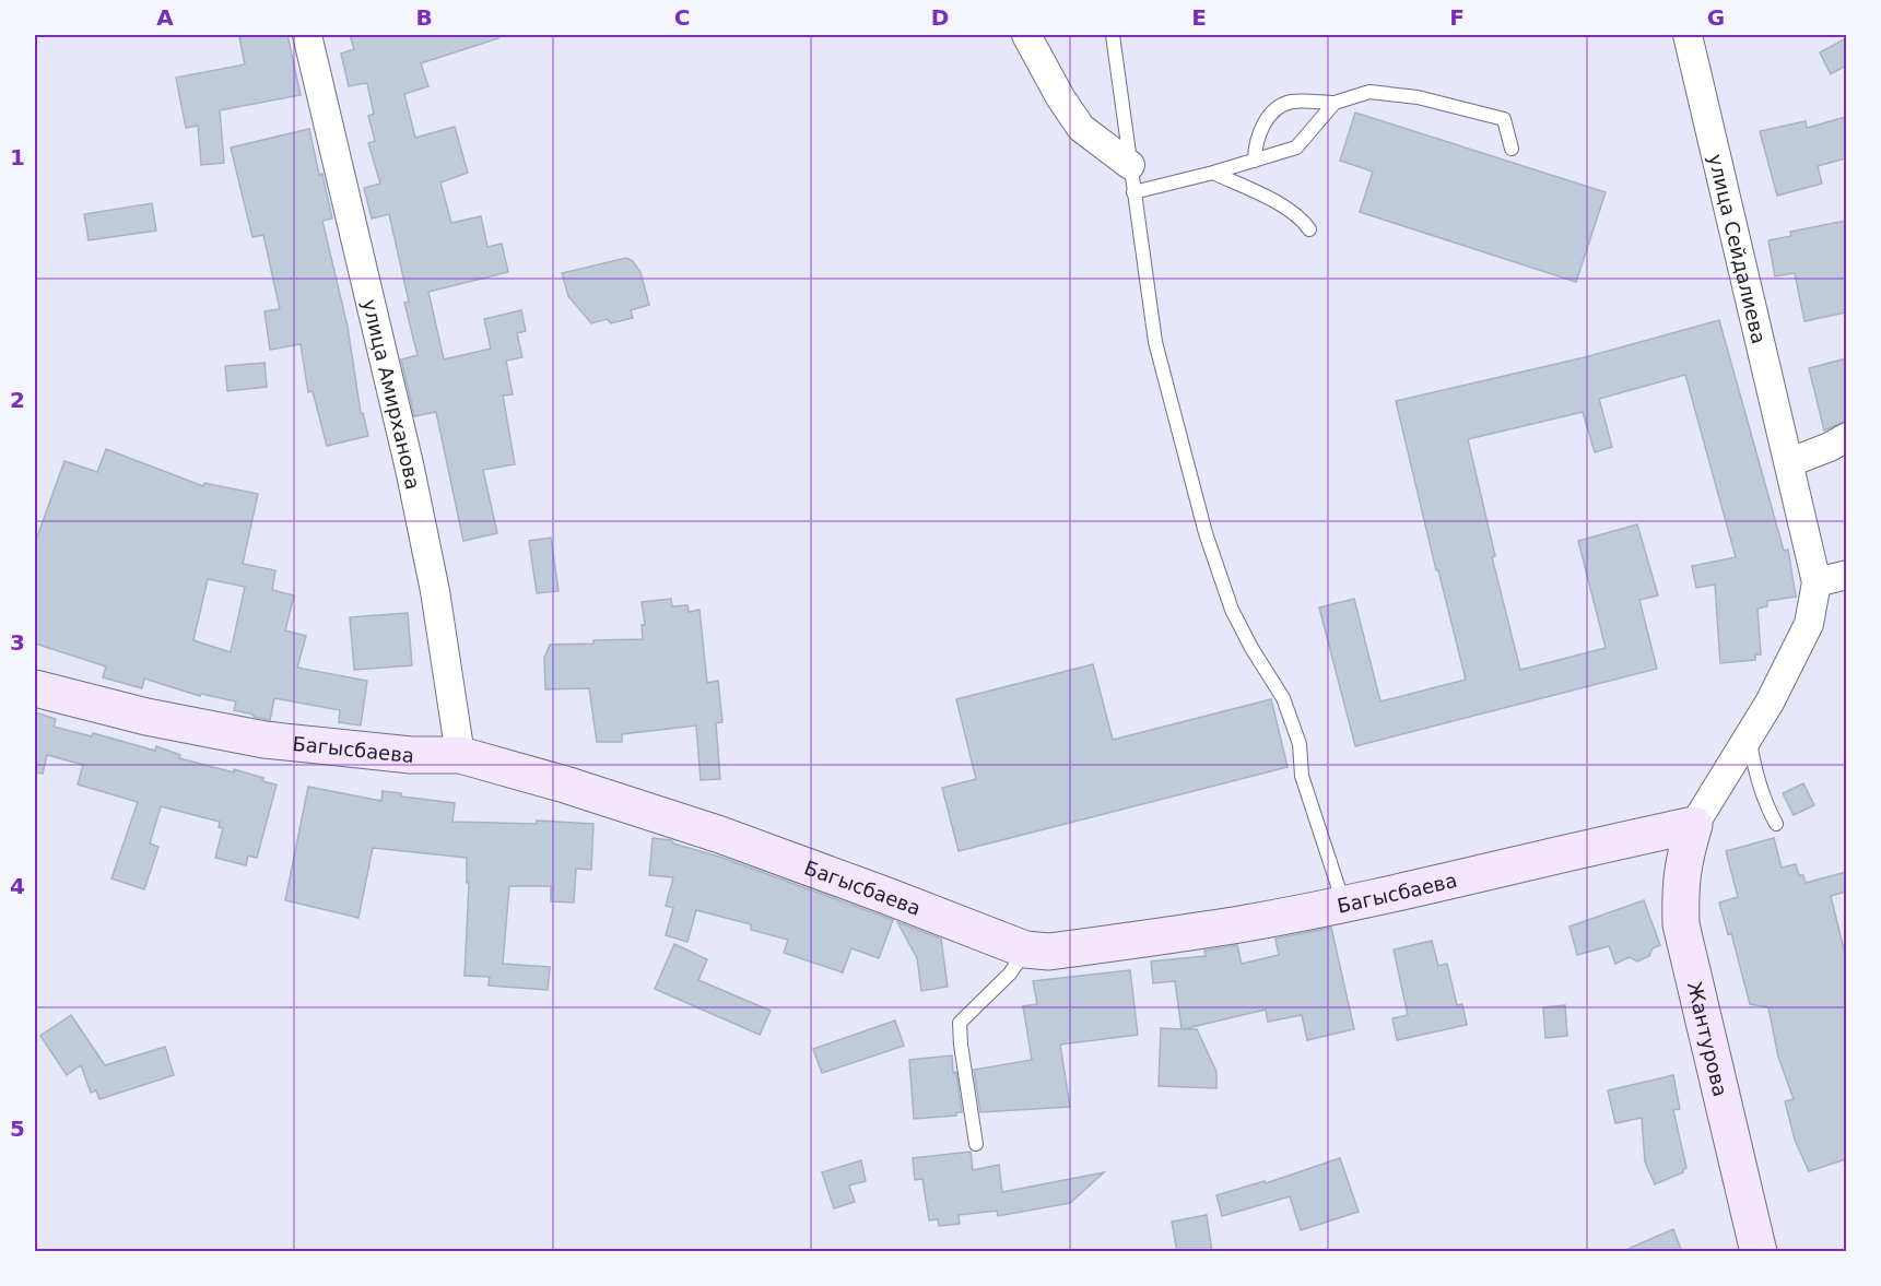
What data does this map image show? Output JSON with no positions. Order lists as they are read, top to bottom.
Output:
{
  "streets": {
    "street": [
      "улица Сейдалиева",
      "улица Амирханова",
      "Багысбаева",
      "Жантурова"
    ]
  },
  "crossings": [
    ["улица Сейдалиева", "Багысбаева"],
    ["улица Сейдалиева", "Жантурова"],
    ["улица Амирханова", "Багысбаева"],
    ["Багысбаева", "Жантурова"]
  ],
  "grid": {
    "columns": [
      "A",
      "B",
      "C",
      "D",
      "E",
      "F",
      "G"
    ],
    "rows": [
      "1",
      "2",
      "3",
      "4",
      "5"
    ]
  }
}
